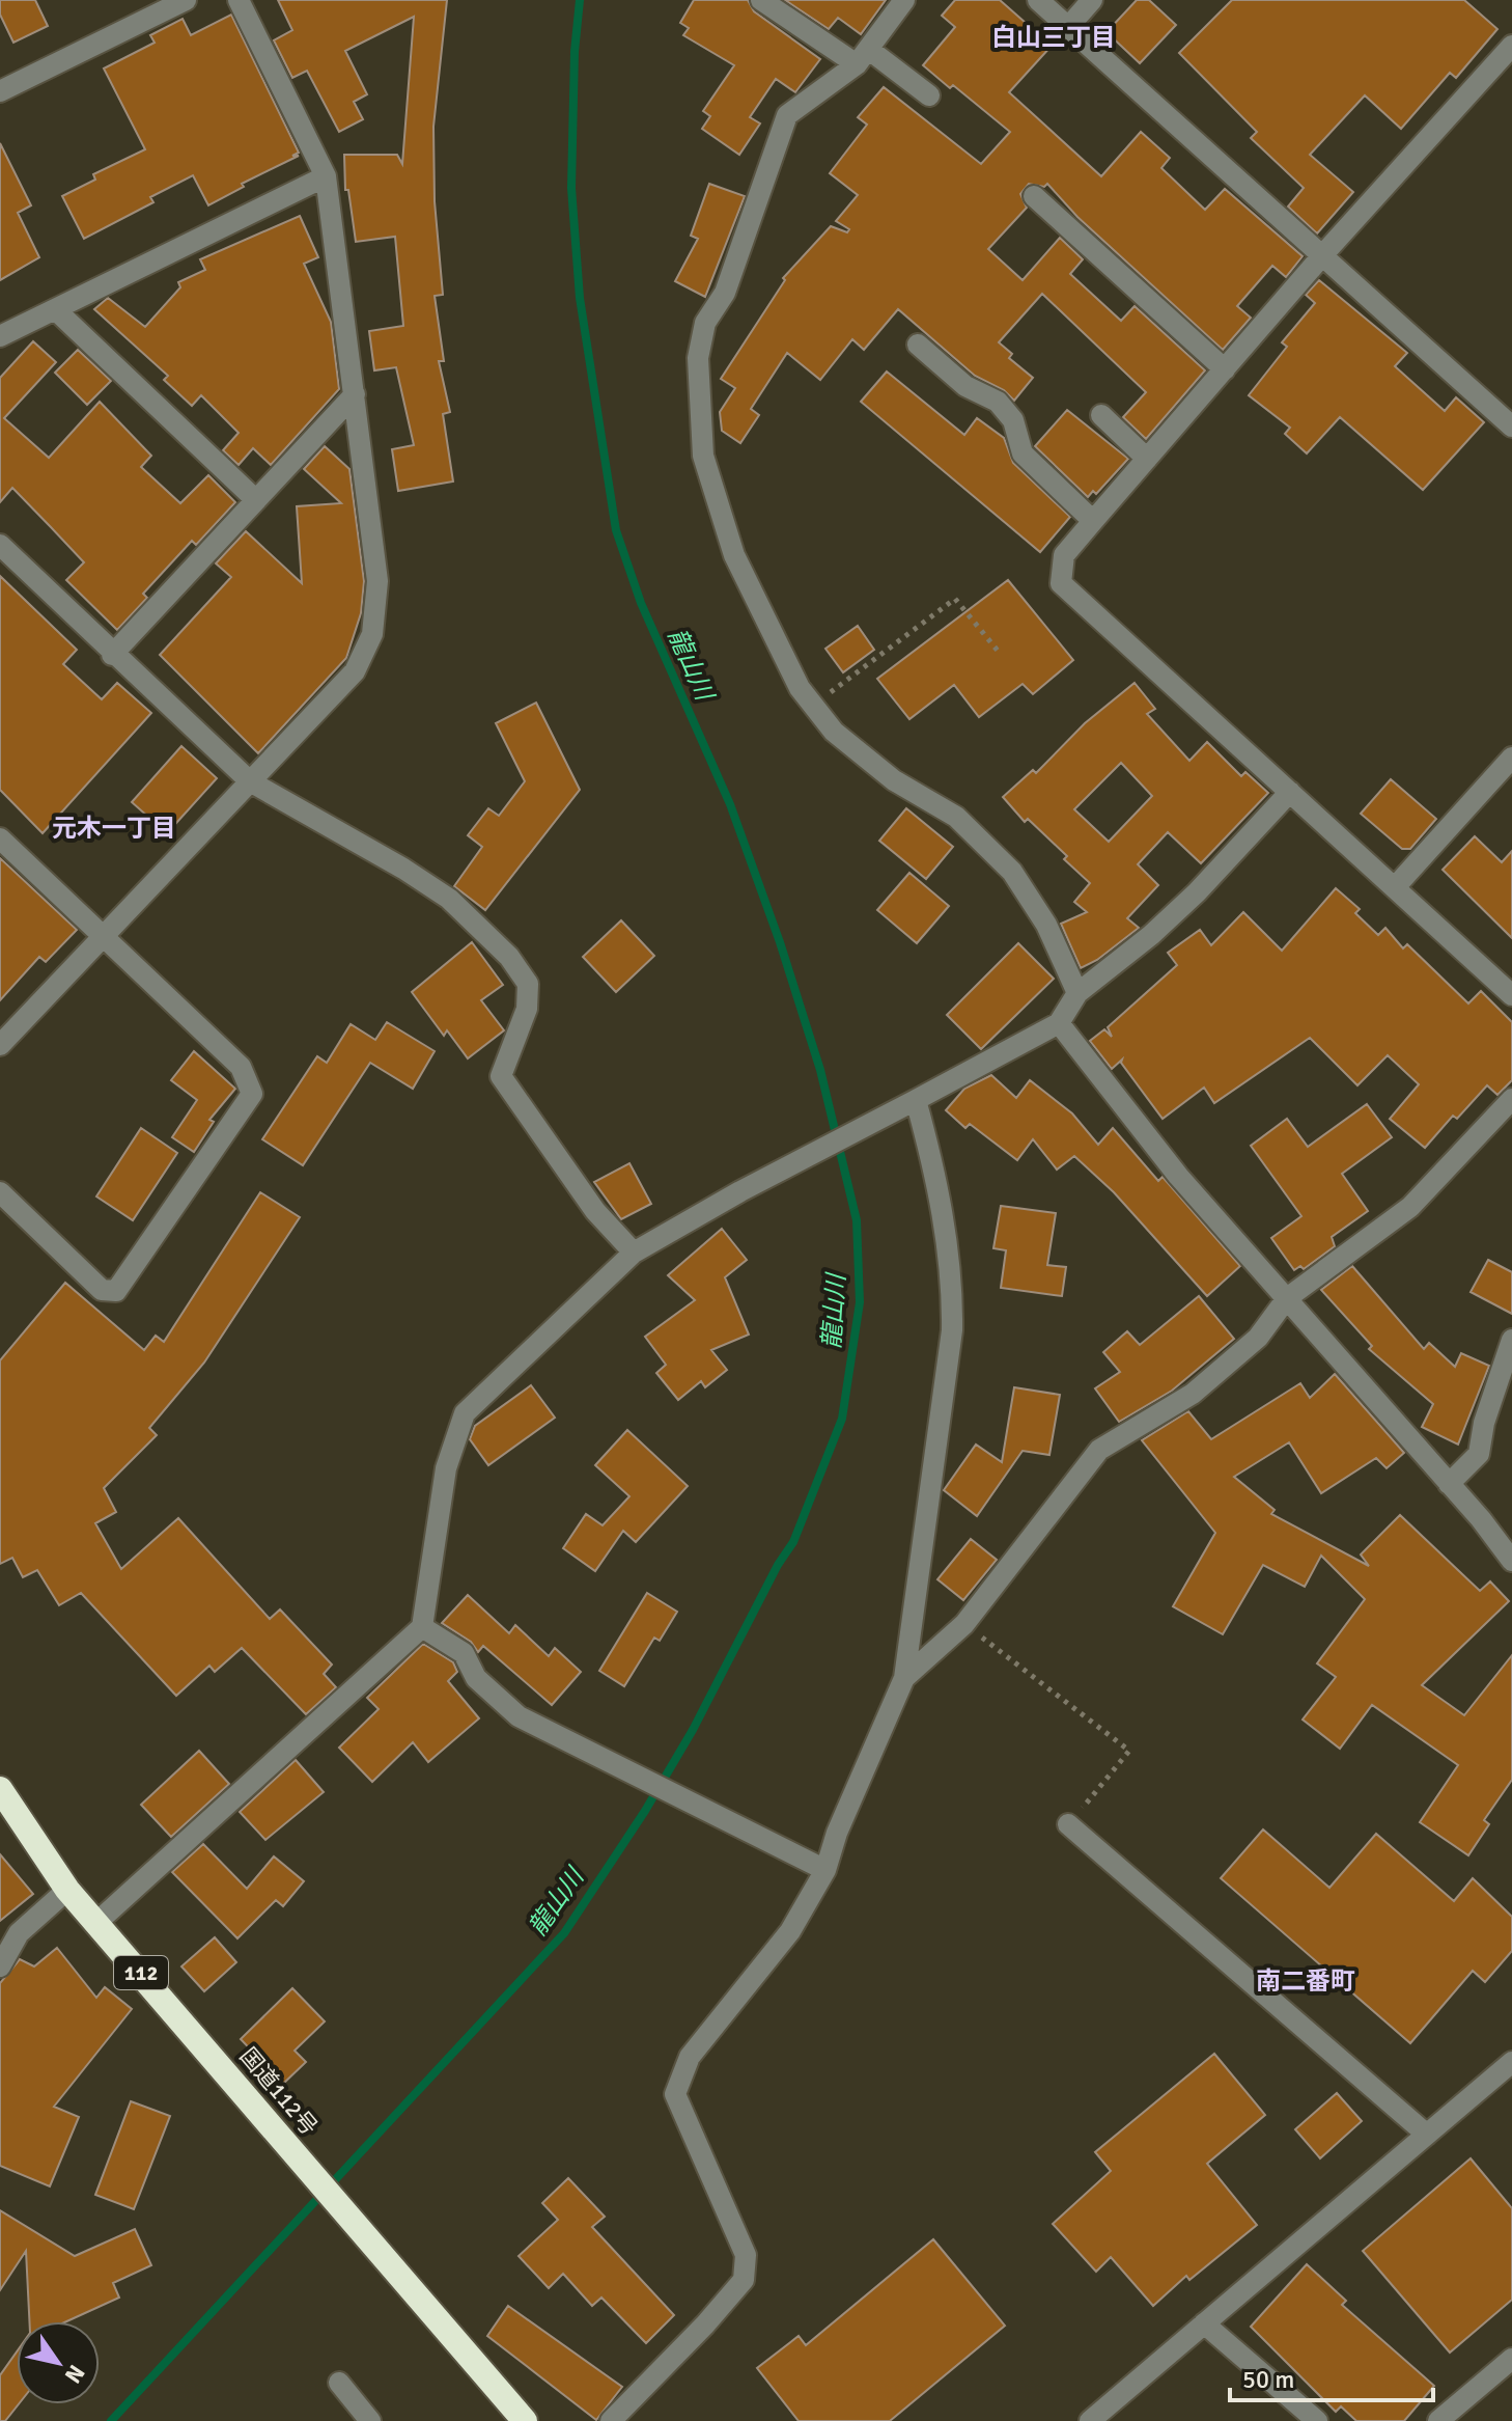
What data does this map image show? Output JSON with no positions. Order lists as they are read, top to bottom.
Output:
{
  "streets": {
    "highway": ["112", "国道112号"]
  },
  "districts": ["白山三丁目", "元木一丁目", "南二番町"],
  "water": ["龍山川"],
  "scale_bar": "50 m",
  "north": "bottom right"
}
